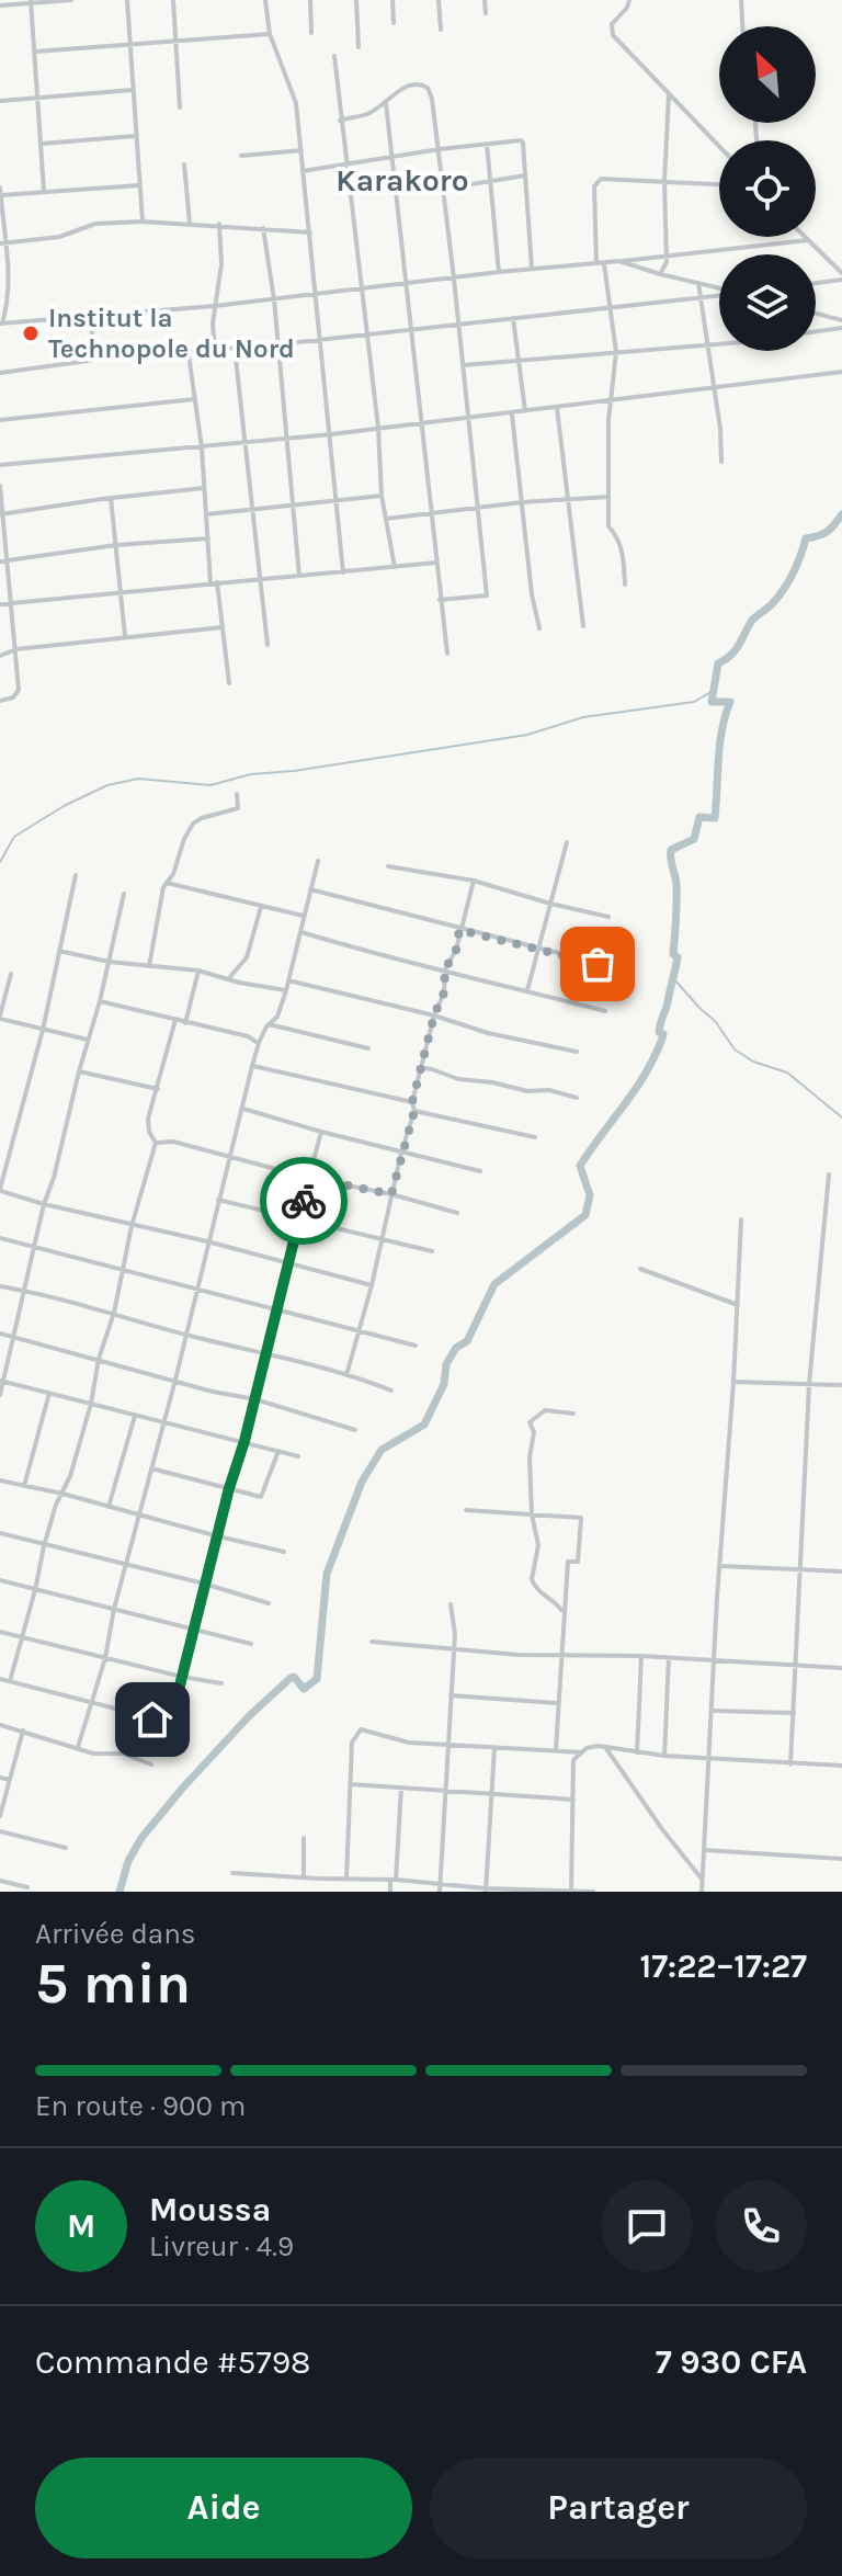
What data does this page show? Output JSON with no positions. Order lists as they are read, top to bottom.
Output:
{
  "districts": ["Karakoro"],
  "places": ["Institut la Technopole du Nord"],
  "north": "top left",
  "page": {
    "heading": ["5 min", "Arrivée dans", "17:22–17:27"],
    "panel": [
      "Moussa",
      "Livreur · 4.9",
      "Commande #5798",
      "7 930 CFA"
    ],
    "bar": "En route · 900 m",
    "round": "M",
    "buttons": ["Aide", "Partager"]
  }
}
